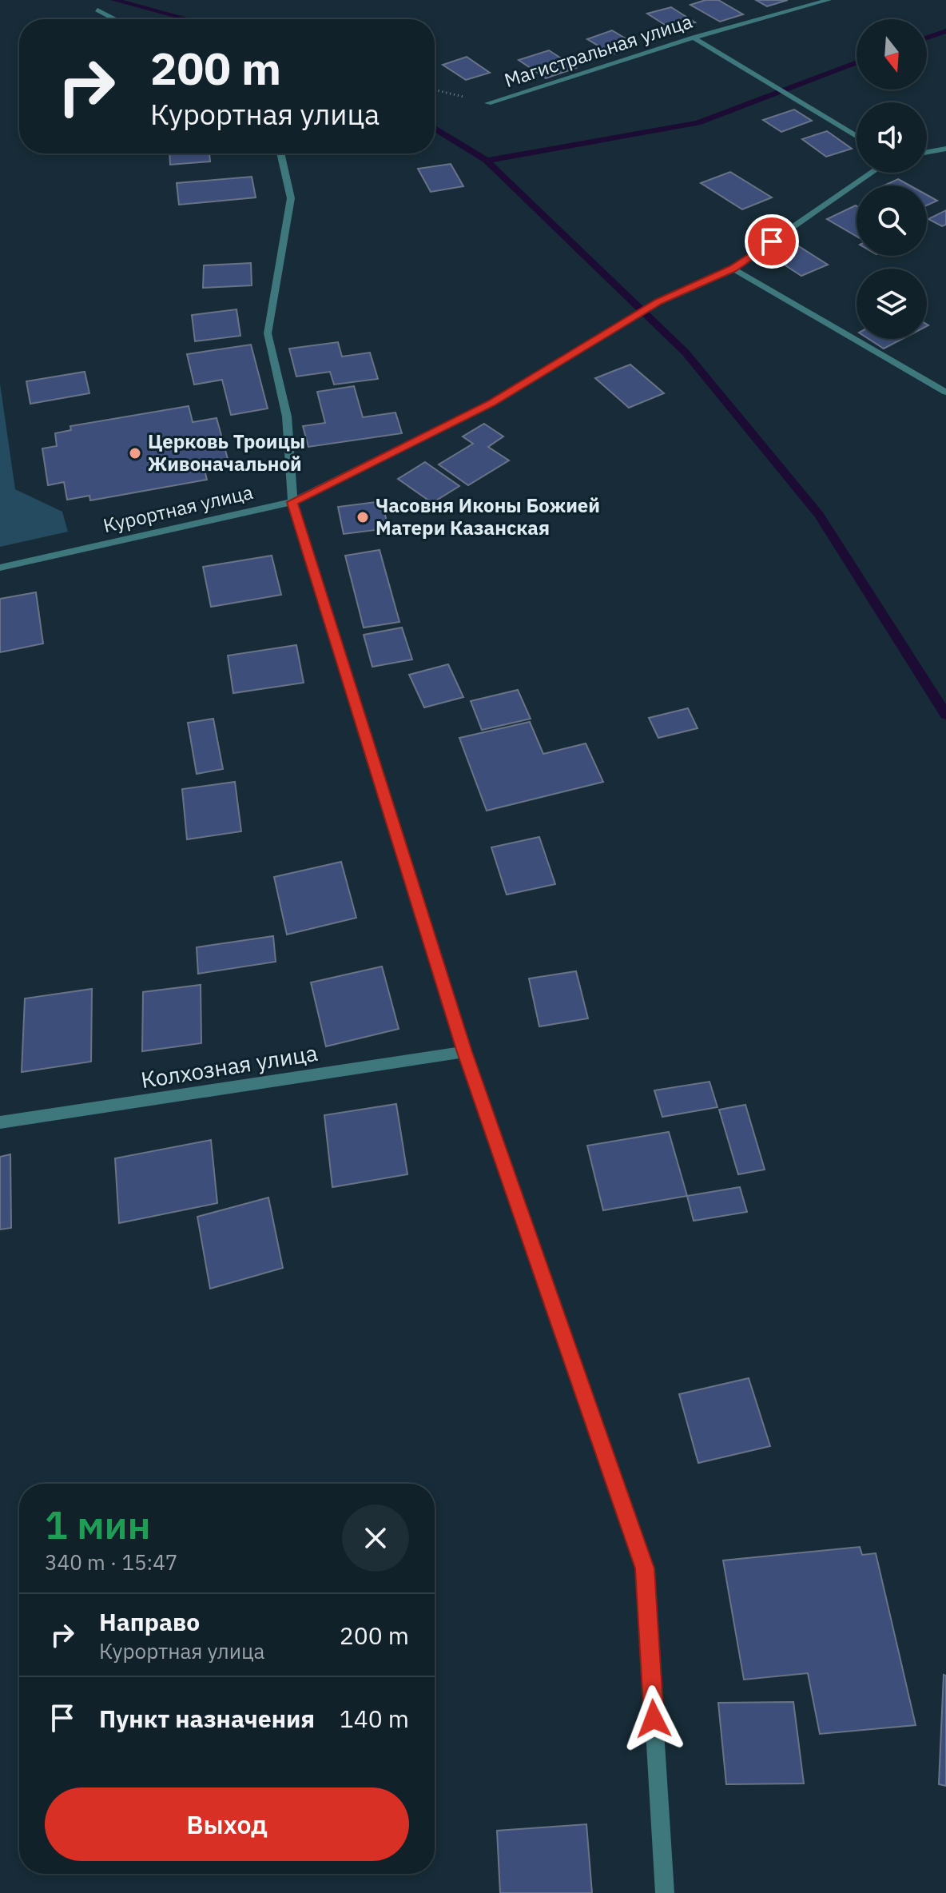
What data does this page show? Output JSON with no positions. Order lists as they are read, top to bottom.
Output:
{
  "streets": {
    "street": ["Магистральная улица", "Курортная улица", "Колхозная улица"]
  },
  "places": ["Церковь Троицы Живоначальной", "Часовня Иконы Божией Матери Казанская"],
  "north": "bottom",
  "page": {
    "turn": ["200 m", "Курортная улица"],
    "heading": ["1 мин", "340 m · 15:47"],
    "list": [
      {
        "name": "Направо",
        "note": "Курортная улица",
        "value": "200 m"
      },
      {
        "name": "Пункт назначения",
        "value": "140 m"
      }
    ],
    "buttons": "Выход"
  }
}
